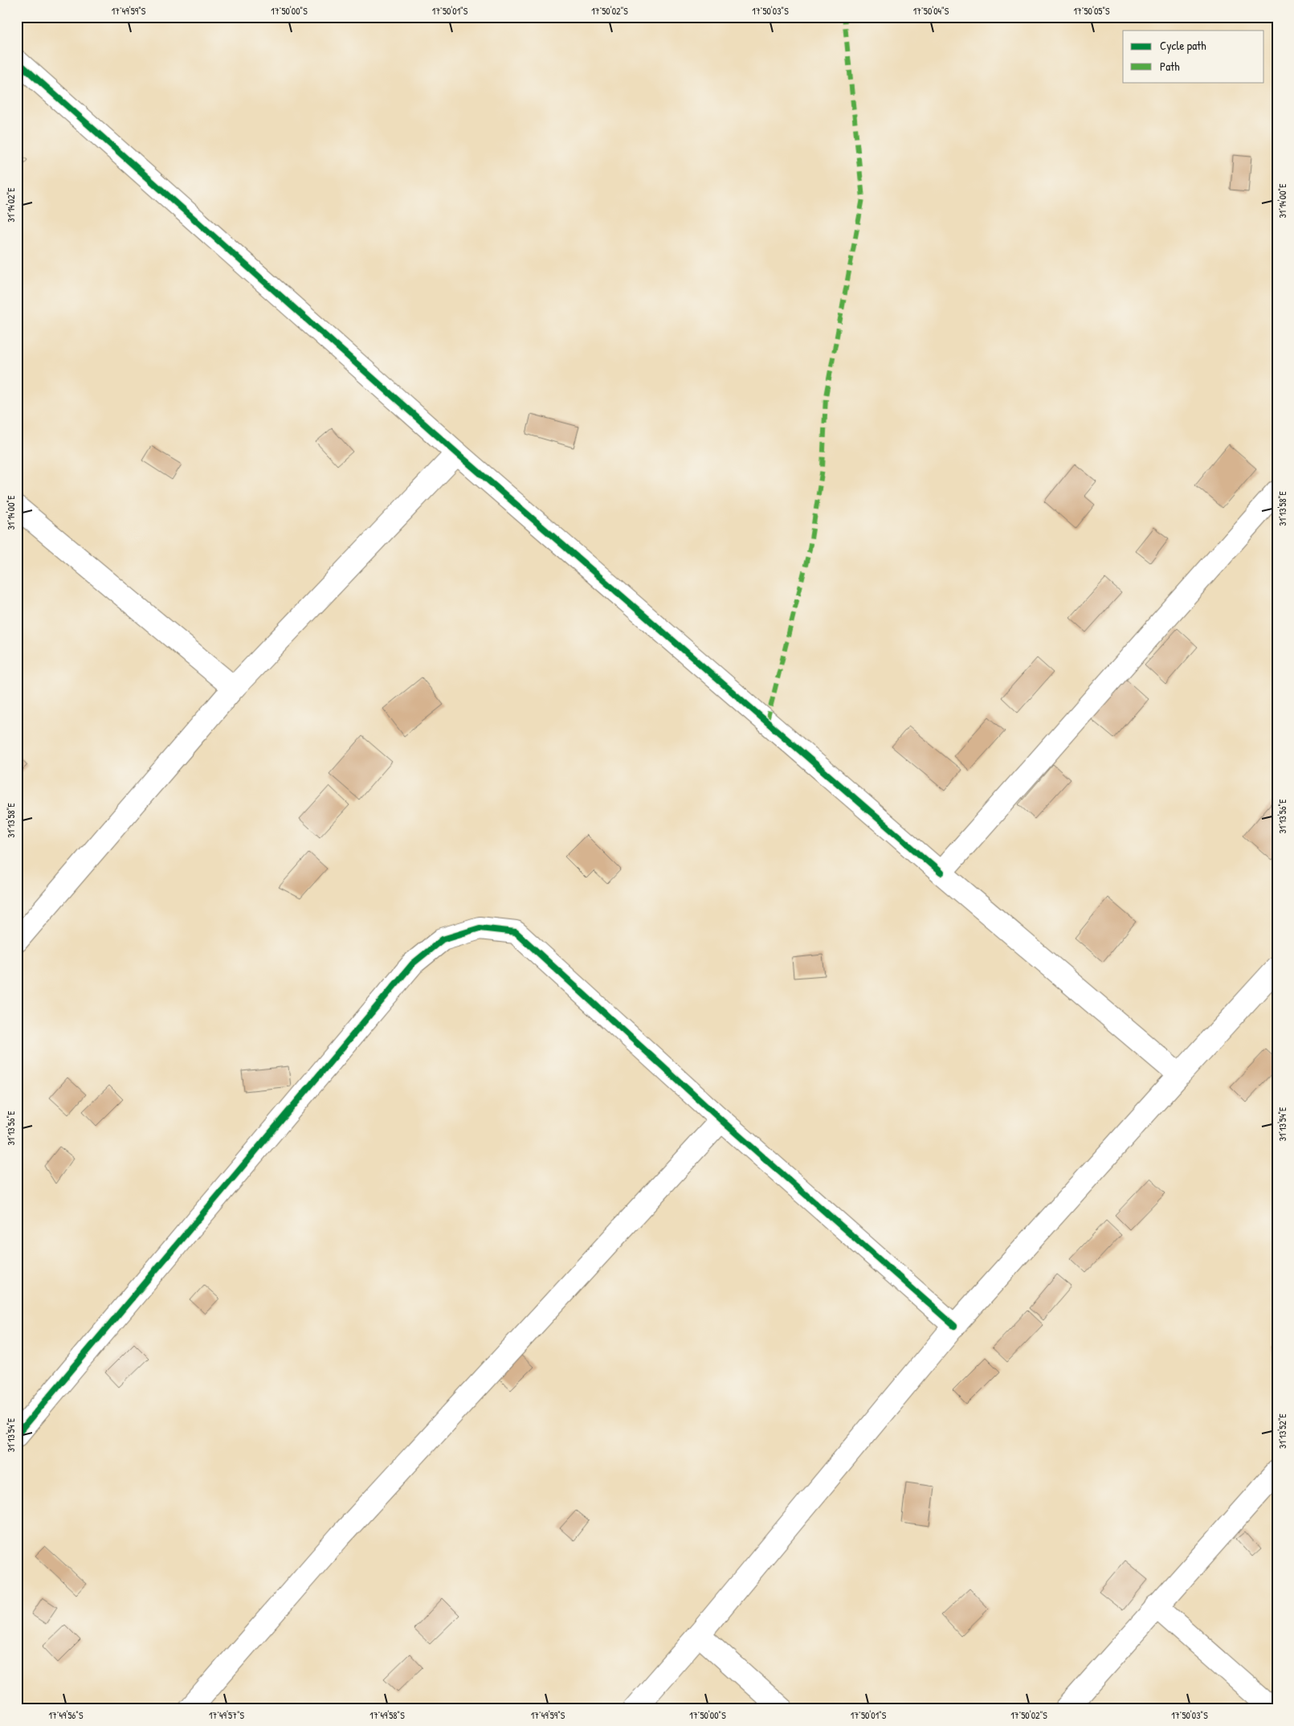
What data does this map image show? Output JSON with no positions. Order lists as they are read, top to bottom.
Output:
{
  "legend": ["Cycle path", "Path"],
  "coordinates": [
    "17°49'59\"S",
    "17°50'00\"S",
    "17°50'01\"S",
    "17°50'02\"S",
    "17°50'03\"S",
    "17°50'04\"S",
    "17°50'05\"S",
    "31°14'00\"E",
    "31°14'02\"E",
    "31°13'58\"E",
    "31°13'56\"E",
    "31°13'54\"E",
    "31°13'52\"E",
    "17°49'56\"S",
    "17°49'57\"S",
    "17°49'58\"S"
  ]
}
